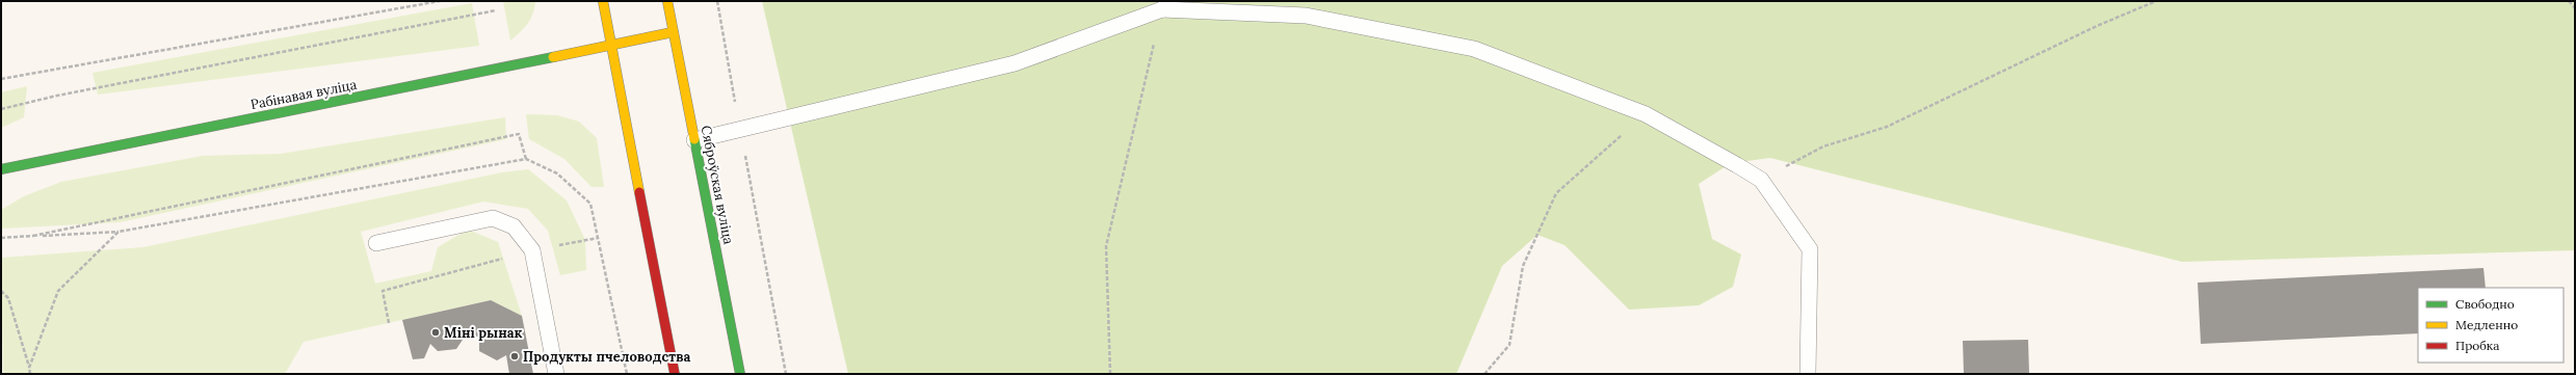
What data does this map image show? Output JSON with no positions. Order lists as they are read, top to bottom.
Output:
{
  "streets": {
    "main road": ["Рабінавая вуліца", "Сяброўская вуліца"]
  },
  "crossings": [
    ["Рабінавая вуліца", "Сяброўская вуліца"]
  ],
  "places": ["Міні рынак", "Продукты пчеловодства"],
  "legend": ["Свободно", "Медленно", "Пробка"]
}
